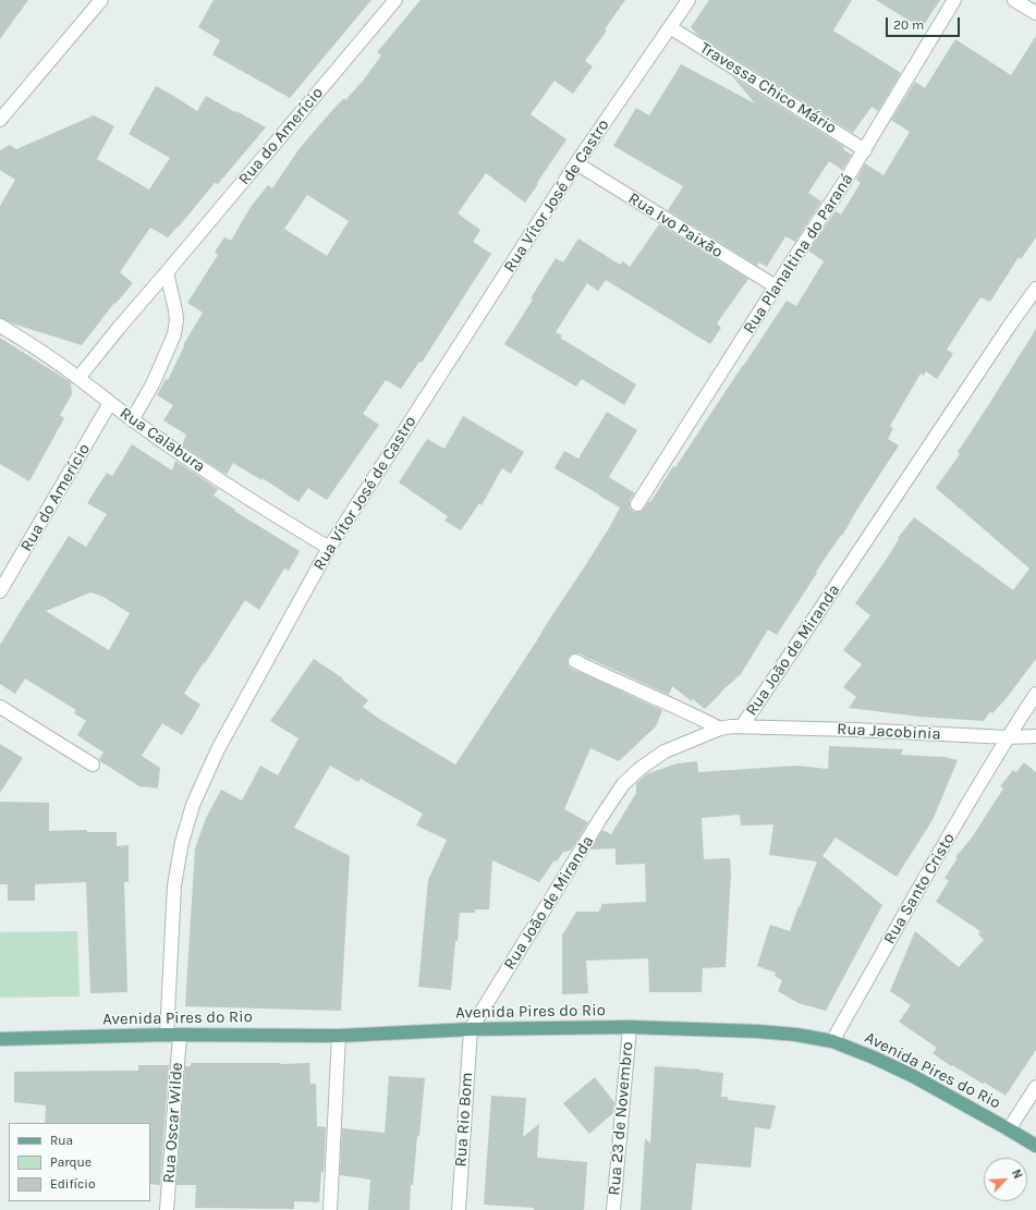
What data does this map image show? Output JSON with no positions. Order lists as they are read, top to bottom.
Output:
{
  "streets": {
    "main road": ["Avenida Pires do Rio"],
    "street": [
      "Travessa Chico Mário",
      "Rua do Amerício",
      "Rua Vítor José de Castro",
      "Rua Ivo Paixão",
      "Rua Planaltina do Paraná",
      "Rua Calabura",
      "Rua João de Miranda",
      "Rua Jacobinia",
      "Rua Santo Cristo",
      "Rua 23 de Novembro",
      "Rua Rio Bom",
      "Rua Oscar Wilde"
    ]
  },
  "crossings": [
    ["Travessa Chico Mário", "Rua Vítor José de Castro"],
    ["Travessa Chico Mário", "Rua Planaltina do Paraná"],
    ["Rua do Amerício", "Rua Calabura"],
    ["Rua Vítor José de Castro", "Rua Ivo Paixão"],
    ["Rua Vítor José de Castro", "Rua Calabura"],
    ["Rua Vítor José de Castro", "Avenida Pires do Rio"],
    ["Rua Vítor José de Castro", "Rua Oscar Wilde"],
    ["Rua Ivo Paixão", "Rua Planaltina do Paraná"],
    ["Rua João de Miranda", "Rua Jacobinia"],
    ["Rua João de Miranda", "Avenida Pires do Rio"],
    ["Rua João de Miranda", "Rua Rio Bom"],
    ["Rua Jacobinia", "Rua Santo Cristo"],
    ["Rua Santo Cristo", "Avenida Pires do Rio"],
    ["Avenida Pires do Rio", "Rua 23 de Novembro"],
    ["Avenida Pires do Rio", "Rua Rio Bom"],
    ["Avenida Pires do Rio", "Rua Oscar Wilde"]
  ],
  "legend": ["Rua", "Parque", "Edifício"],
  "scale_bar": "20 m",
  "north": "top right"
}
